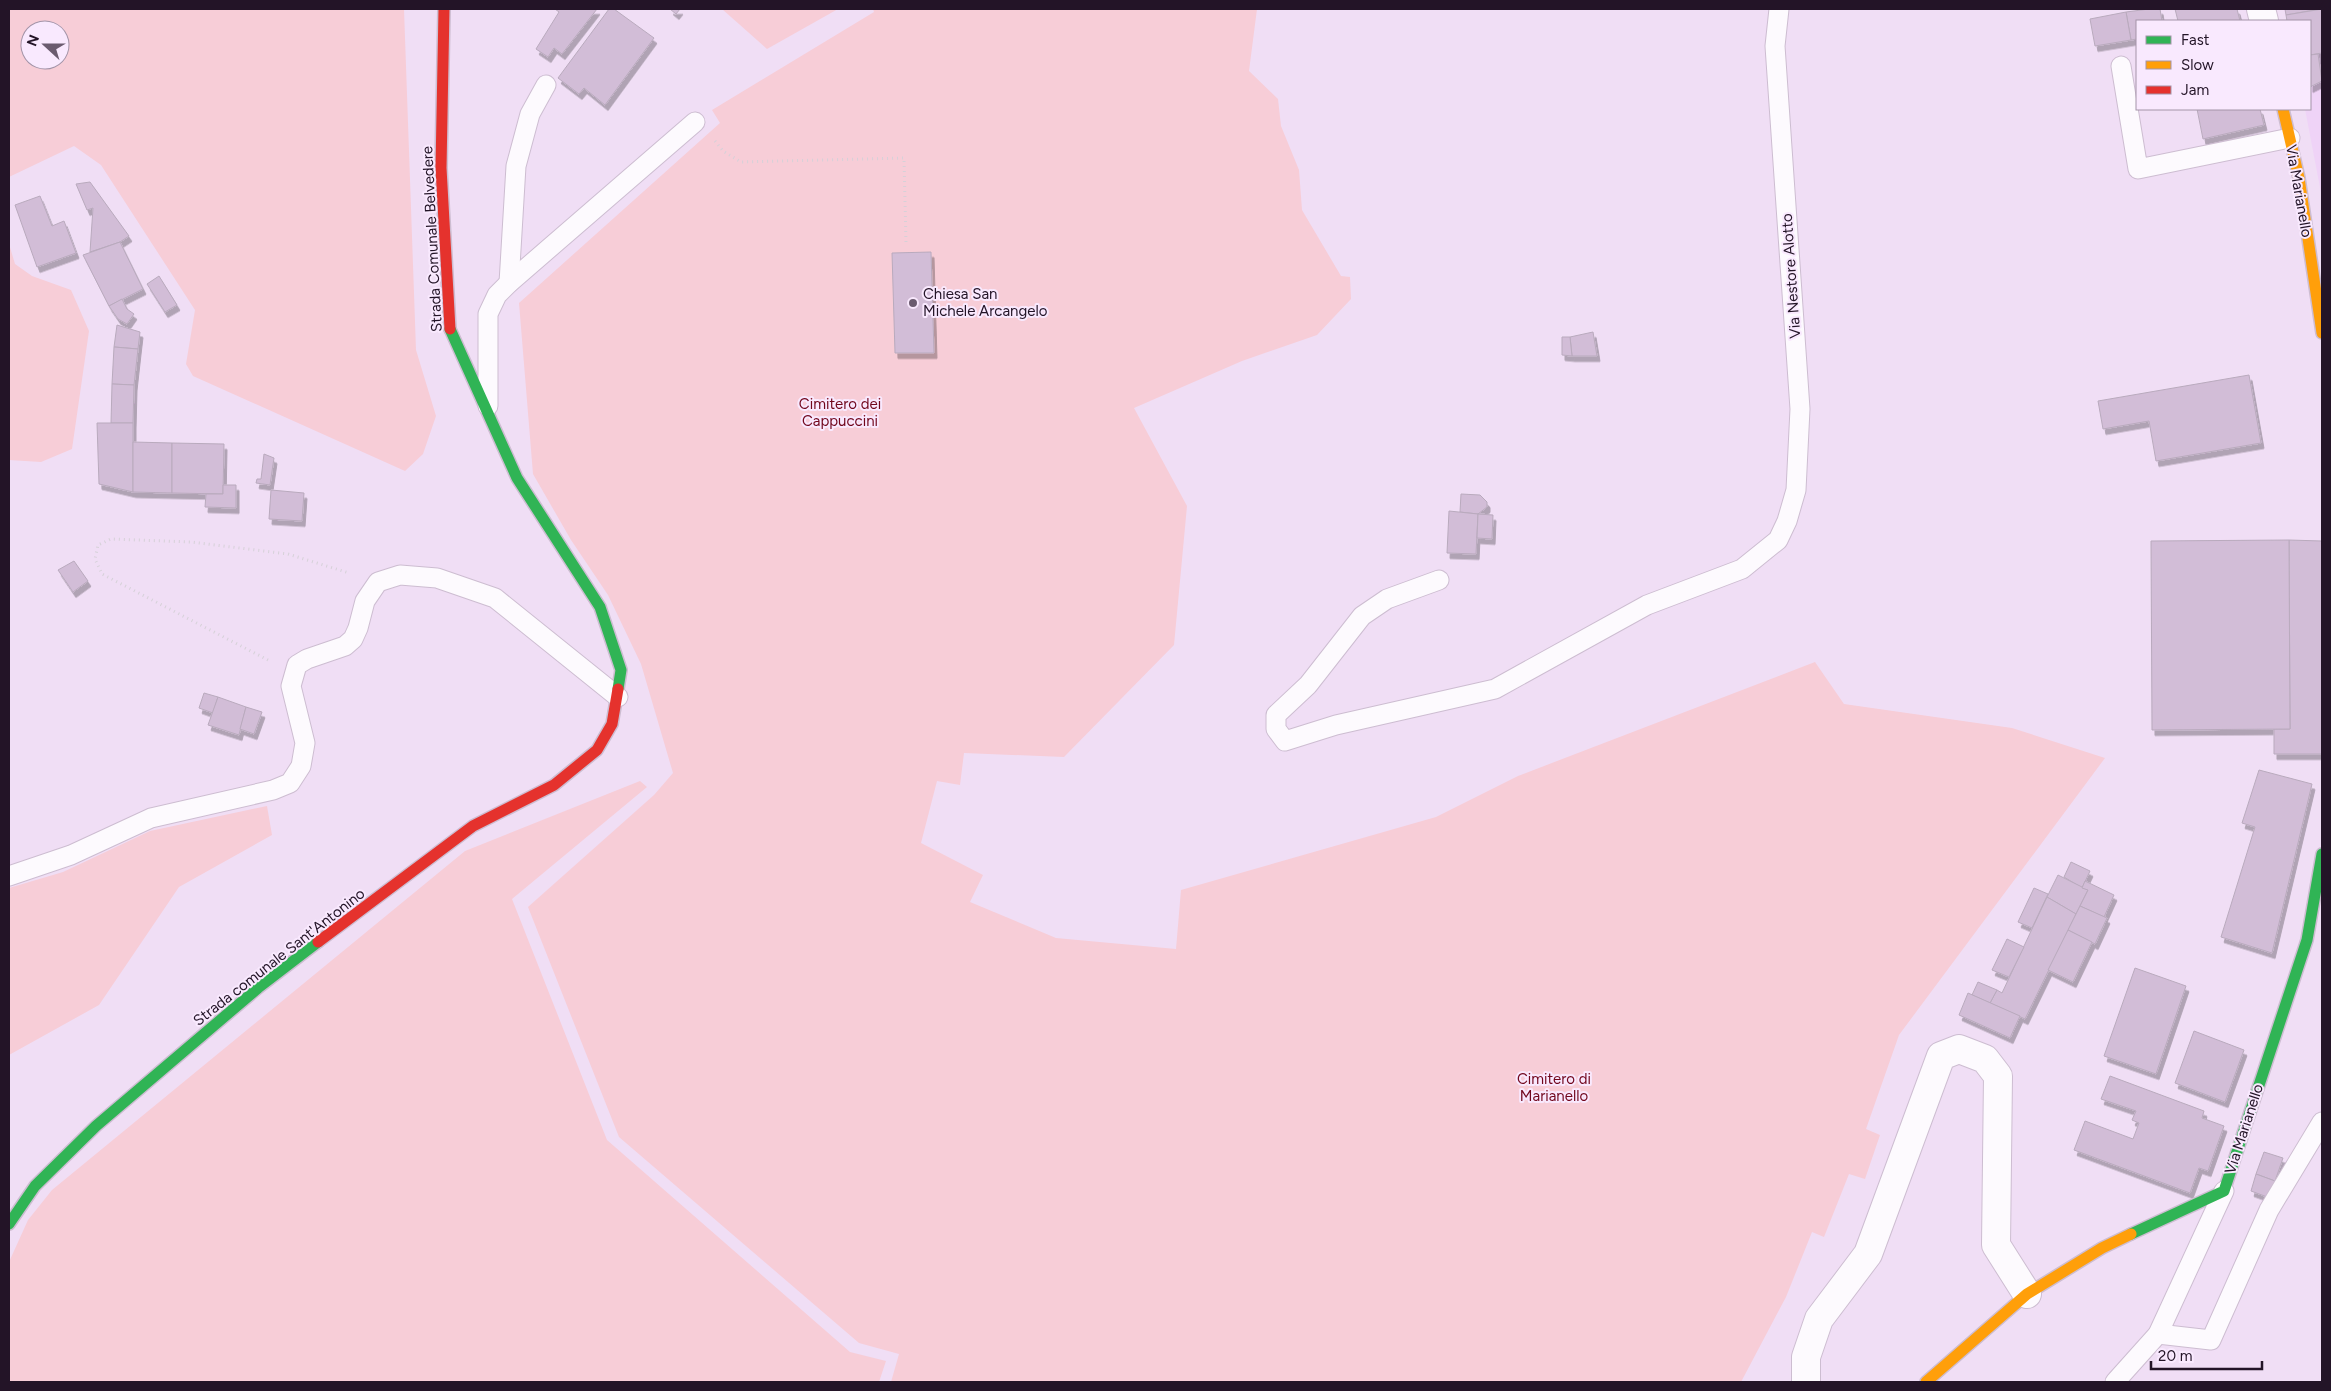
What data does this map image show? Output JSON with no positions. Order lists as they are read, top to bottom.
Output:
{
  "streets": {
    "street": ["Via Marianello", "Strada Comunale Belvedere", "Strada comunale Sant'Antonino"],
    "lane": ["Via Nestore Alotto"]
  },
  "crossings": [
    ["Strada Comunale Belvedere", "Strada comunale Sant'Antonino"]
  ],
  "parks": ["Cimitero dei Cappuccini", "Cimitero di Marianello"],
  "places": ["Chiesa San Michele Arcangelo"],
  "legend": ["Fast", "Slow", "Jam"],
  "scale_bar": "20 m",
  "north": "left"
}
